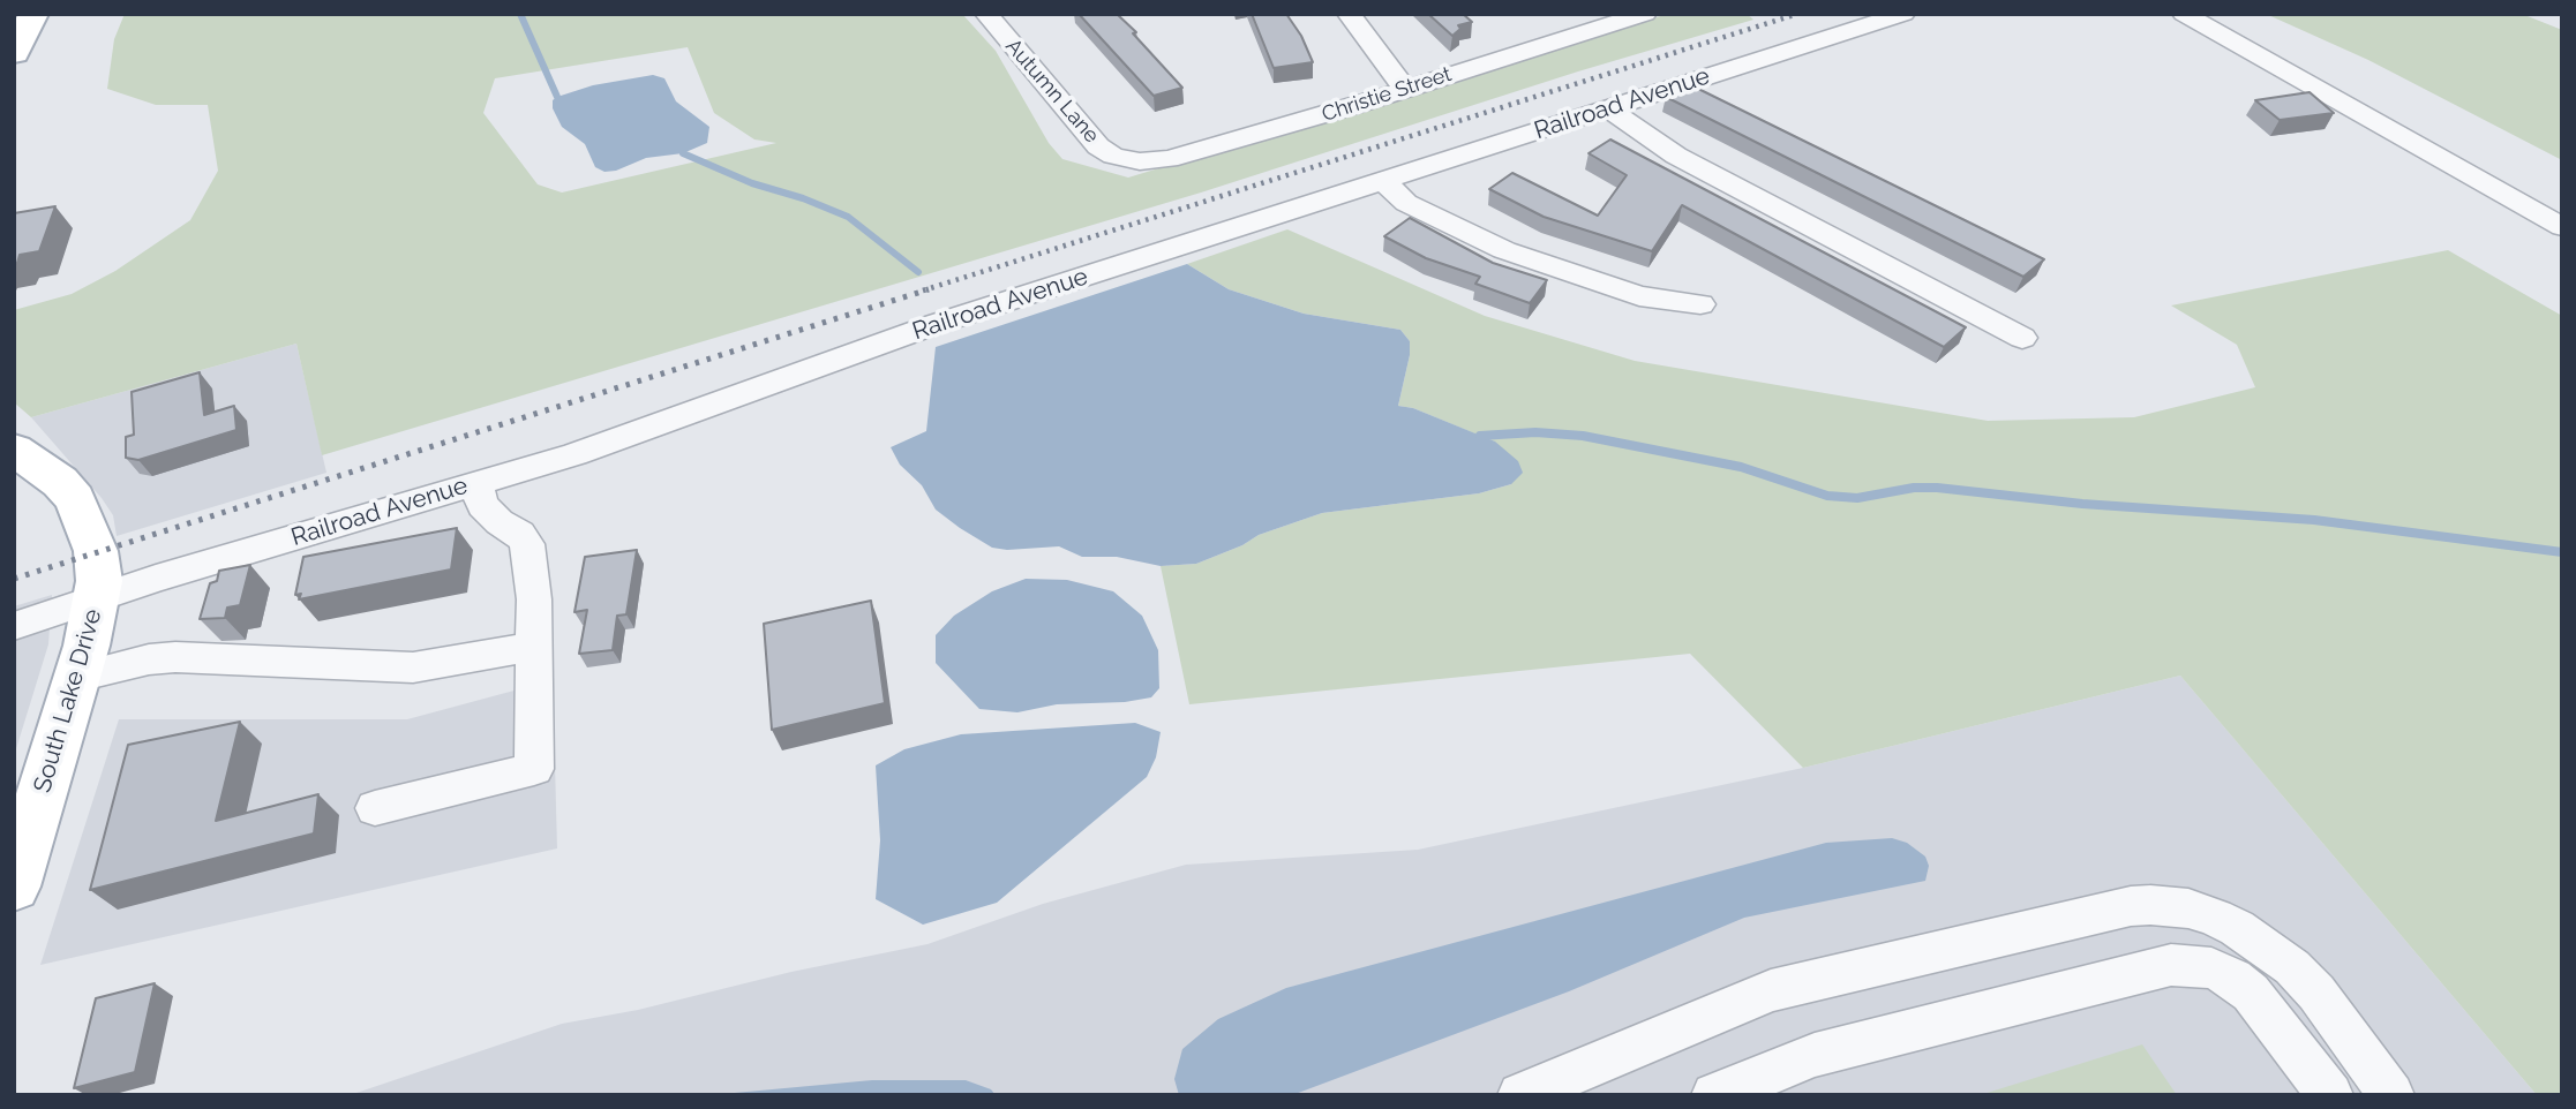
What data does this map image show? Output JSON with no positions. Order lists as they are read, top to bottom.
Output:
{
  "streets": {
    "main road": ["South Lake Drive"],
    "street": ["Autumn Lane", "Christie Street", "Railroad Avenue"]
  },
  "crossings": [
    ["Autumn Lane", "Christie Street"],
    ["Railroad Avenue", "South Lake Drive"]
  ]
}
